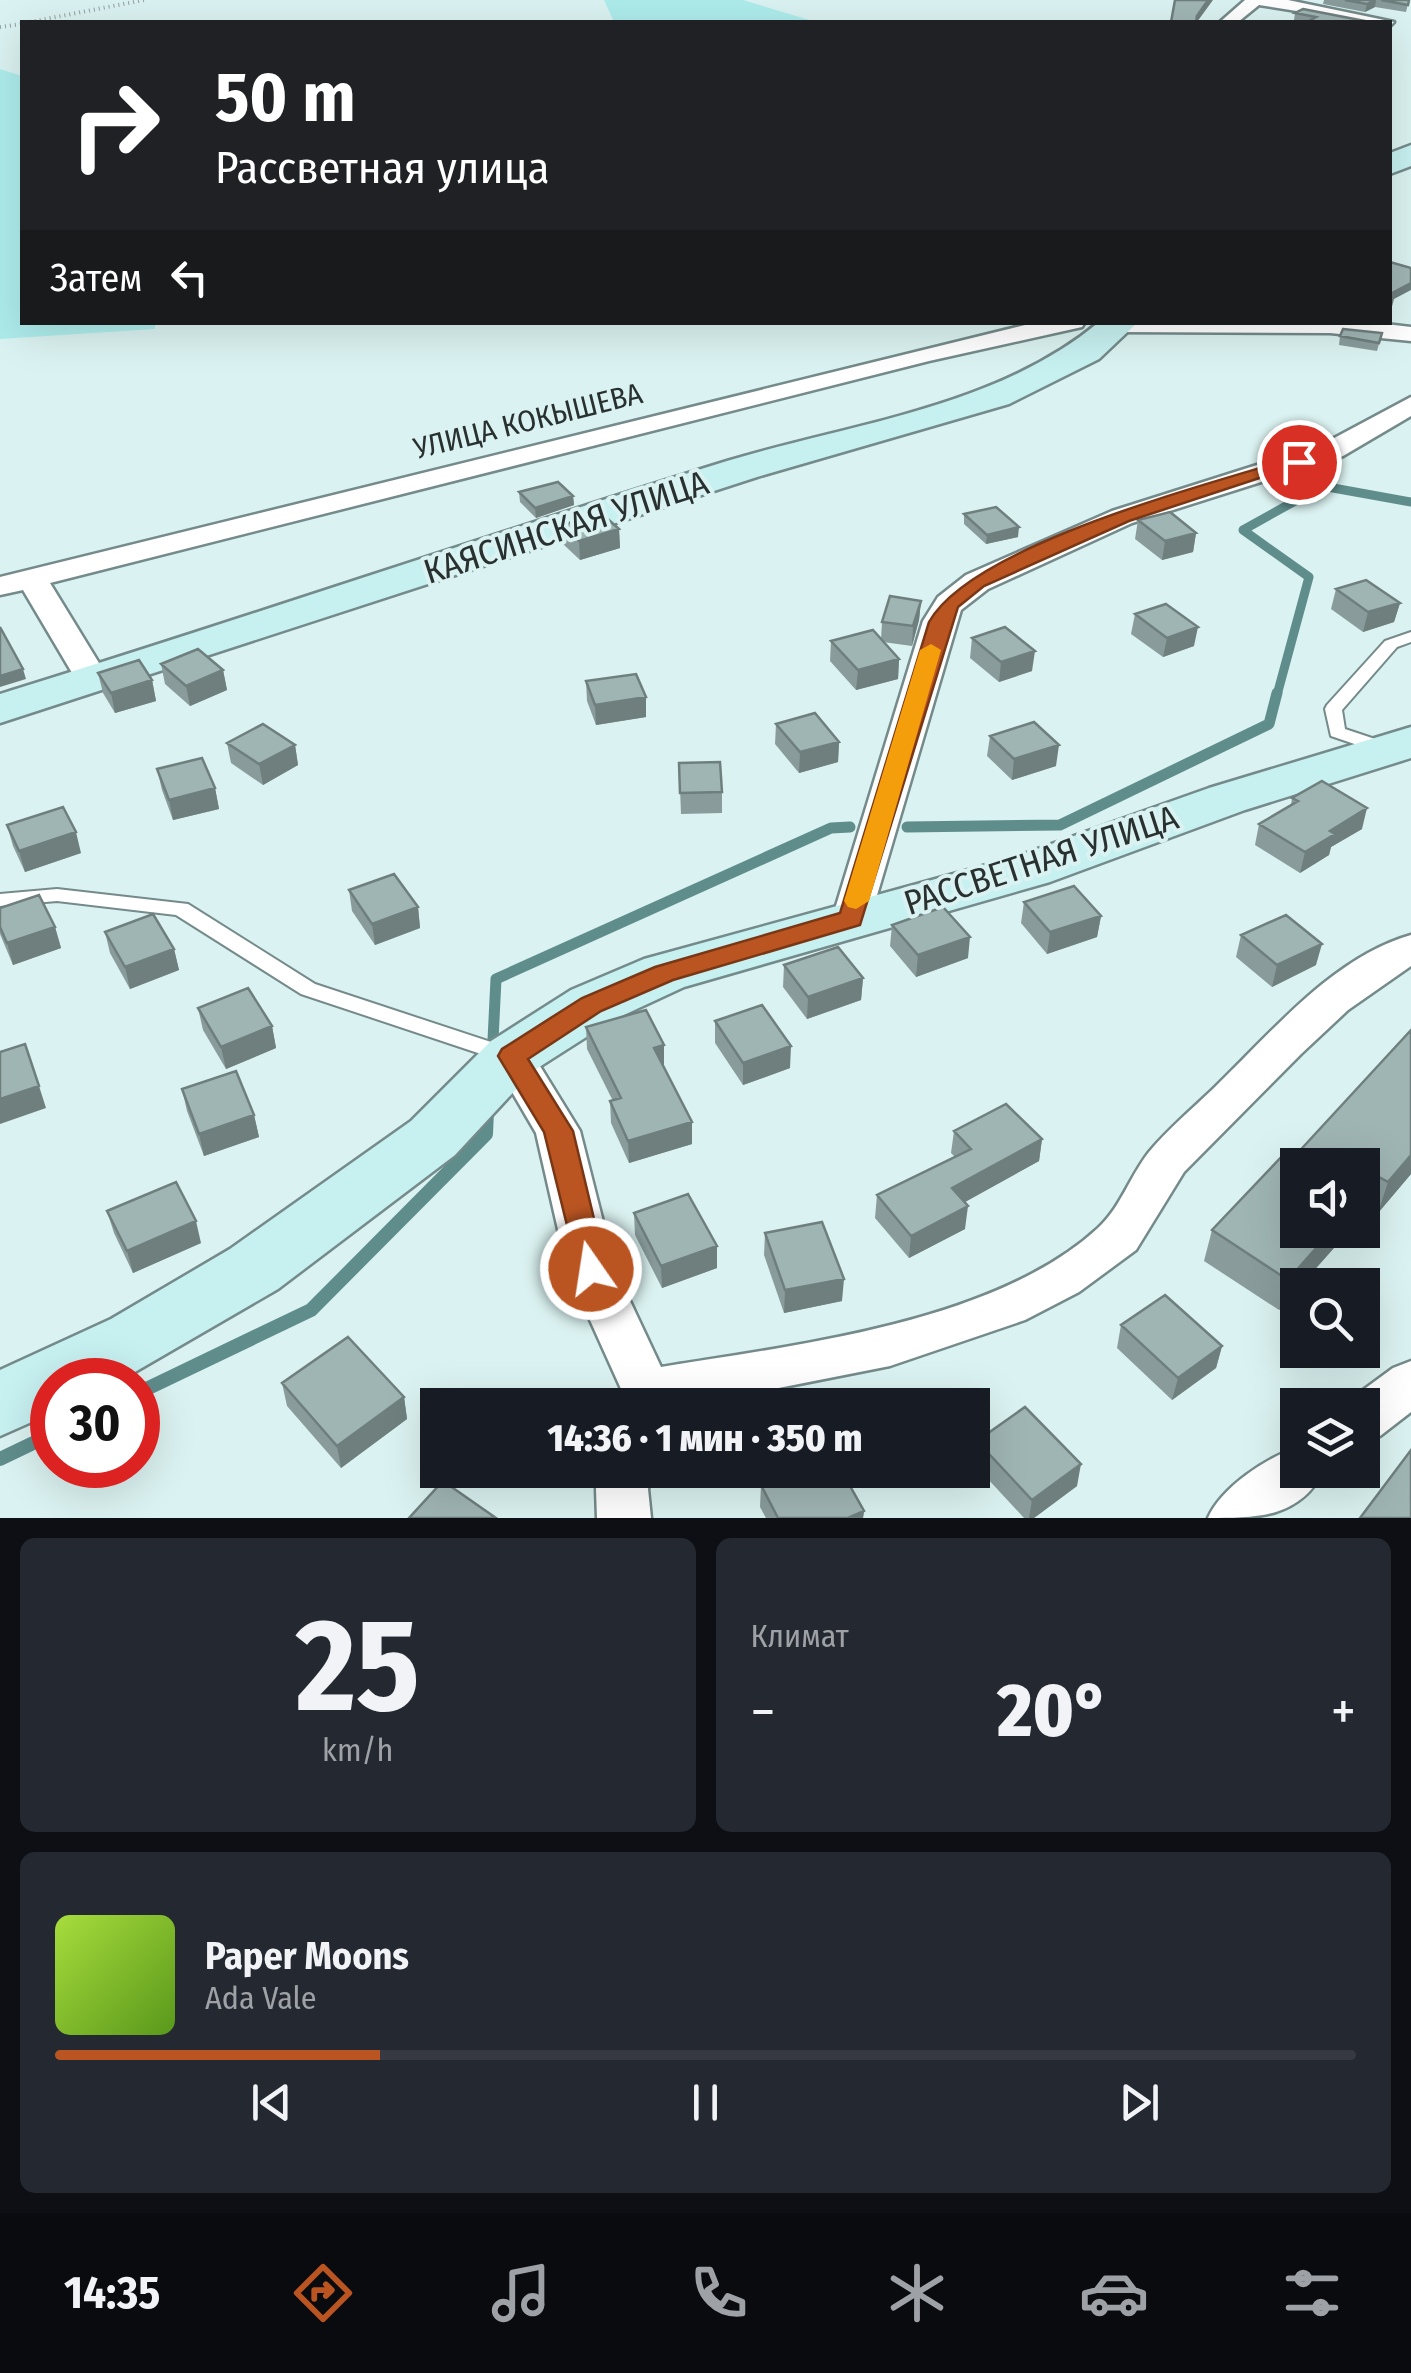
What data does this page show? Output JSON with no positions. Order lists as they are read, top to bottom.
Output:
{
  "streets": {
    "street": ["УЛИЦА КОКЫШЕВА", "КАЯСИНСКАЯ УЛИЦА", "РАССВЕТНАЯ УЛИЦА"]
  },
  "page": {
    "turn": ["50 m", "Рассветная улица"],
    "then": "Затем",
    "limit": "30",
    "trip": "14:36 · 1 мин · 350 m",
    "tile": [
      ["25", "km/h"],
      "Климат"
    ],
    "heat": ["−", "20°", "+"],
    "song": ["Paper Moons", "Ada Vale"],
    "tabs": "14:35"
  }
}
